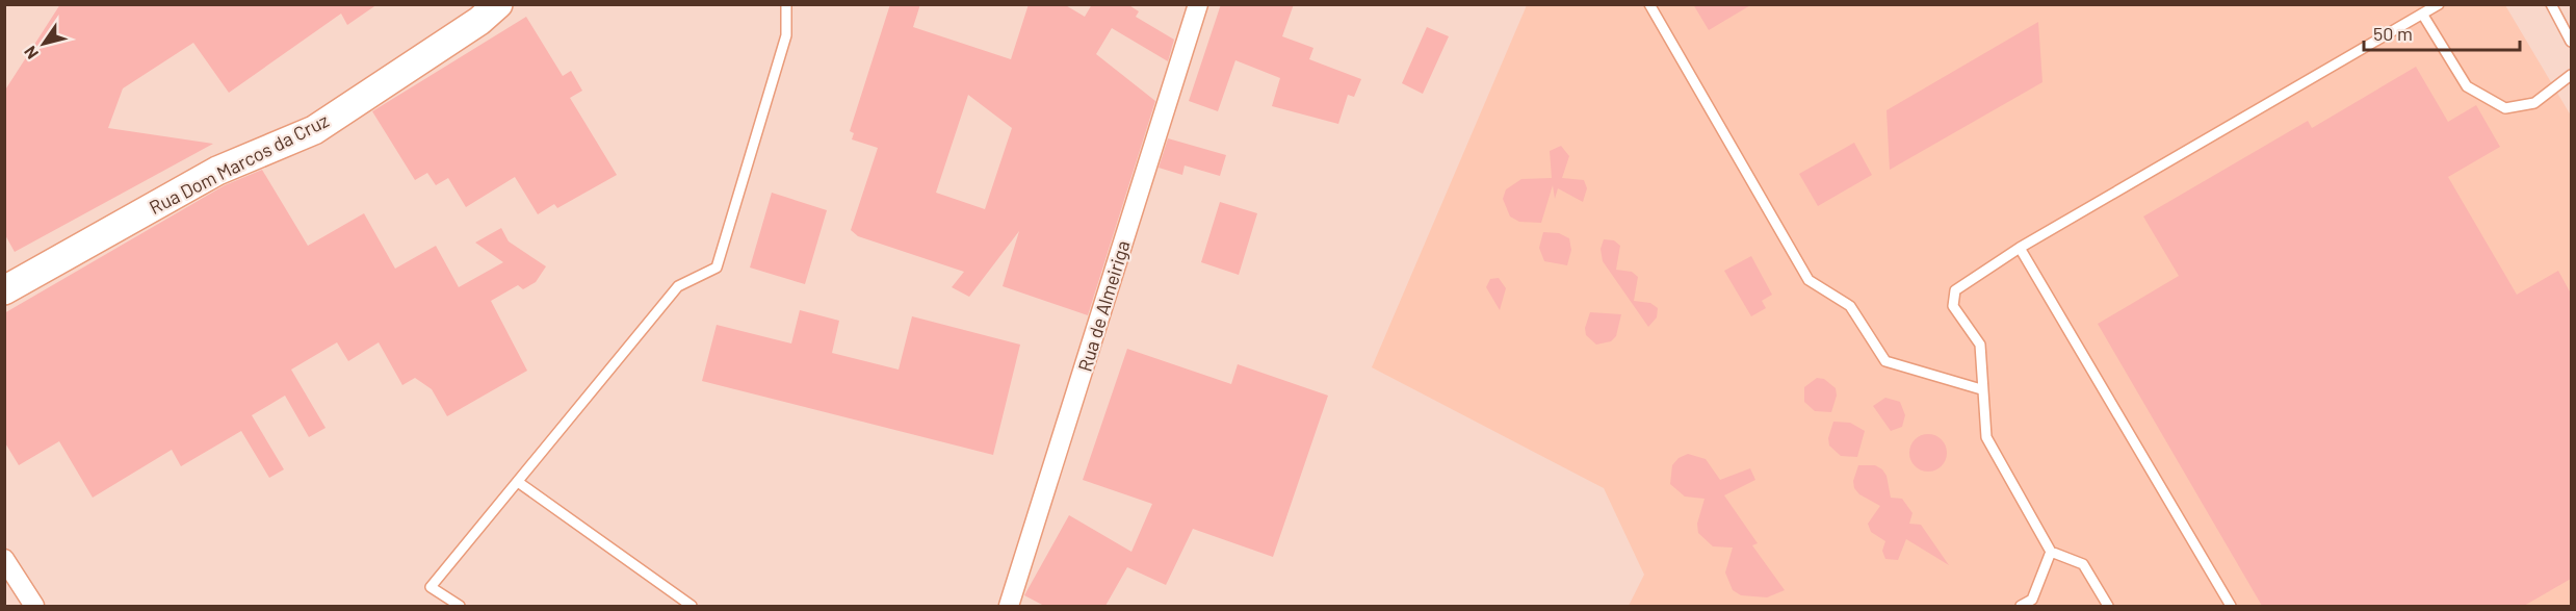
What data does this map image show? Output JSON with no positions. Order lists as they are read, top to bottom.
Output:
{
  "streets": {
    "street": ["Rua Dom Marcos da Cruz", "Rua de Almeiriga"]
  },
  "scale_bar": "50 m",
  "north": "bottom left"
}
